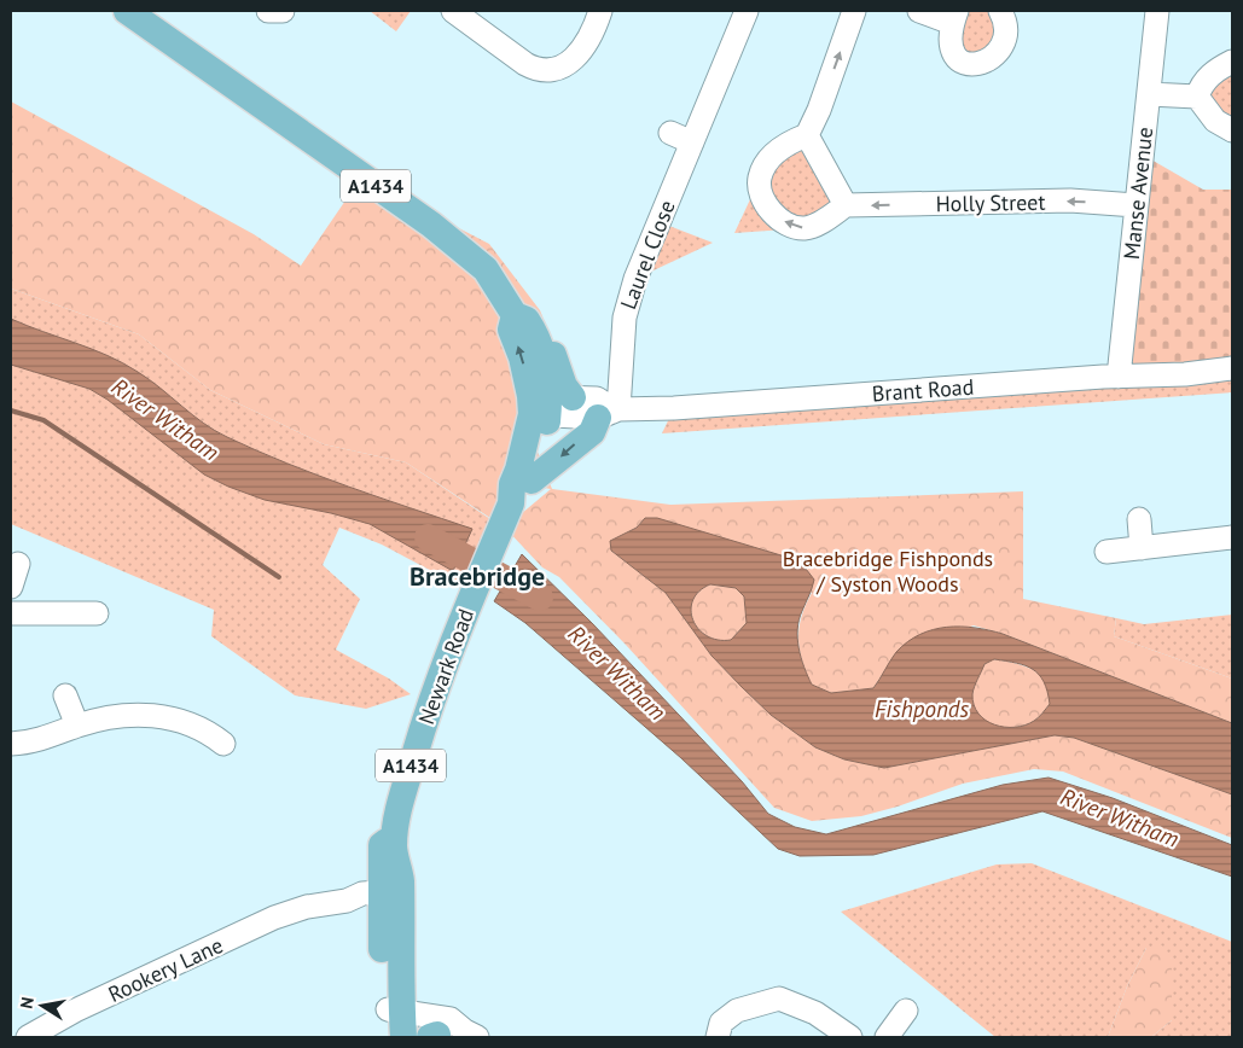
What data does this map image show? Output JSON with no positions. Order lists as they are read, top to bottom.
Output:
{
  "streets": {
    "main road": ["A1434", "Newark Road"],
    "street": [
      "Manse Avenue",
      "Holly Street",
      "Laurel Close",
      "Brant Road",
      "Rookery Lane"
    ]
  },
  "crossings": [
    ["Manse Avenue", "Holly Street"],
    ["Manse Avenue", "Brant Road"],
    ["Laurel Close", "Brant Road"],
    ["Brant Road", "Newark Road"],
    ["Newark Road", "Rookery Lane"]
  ],
  "one_way": ["Holly Street"],
  "districts": ["Bracebridge"],
  "water": ["River Witham", "Fishponds"],
  "parks": ["Bracebridge Fishponds / Syston Woods"],
  "north": "left"
}
